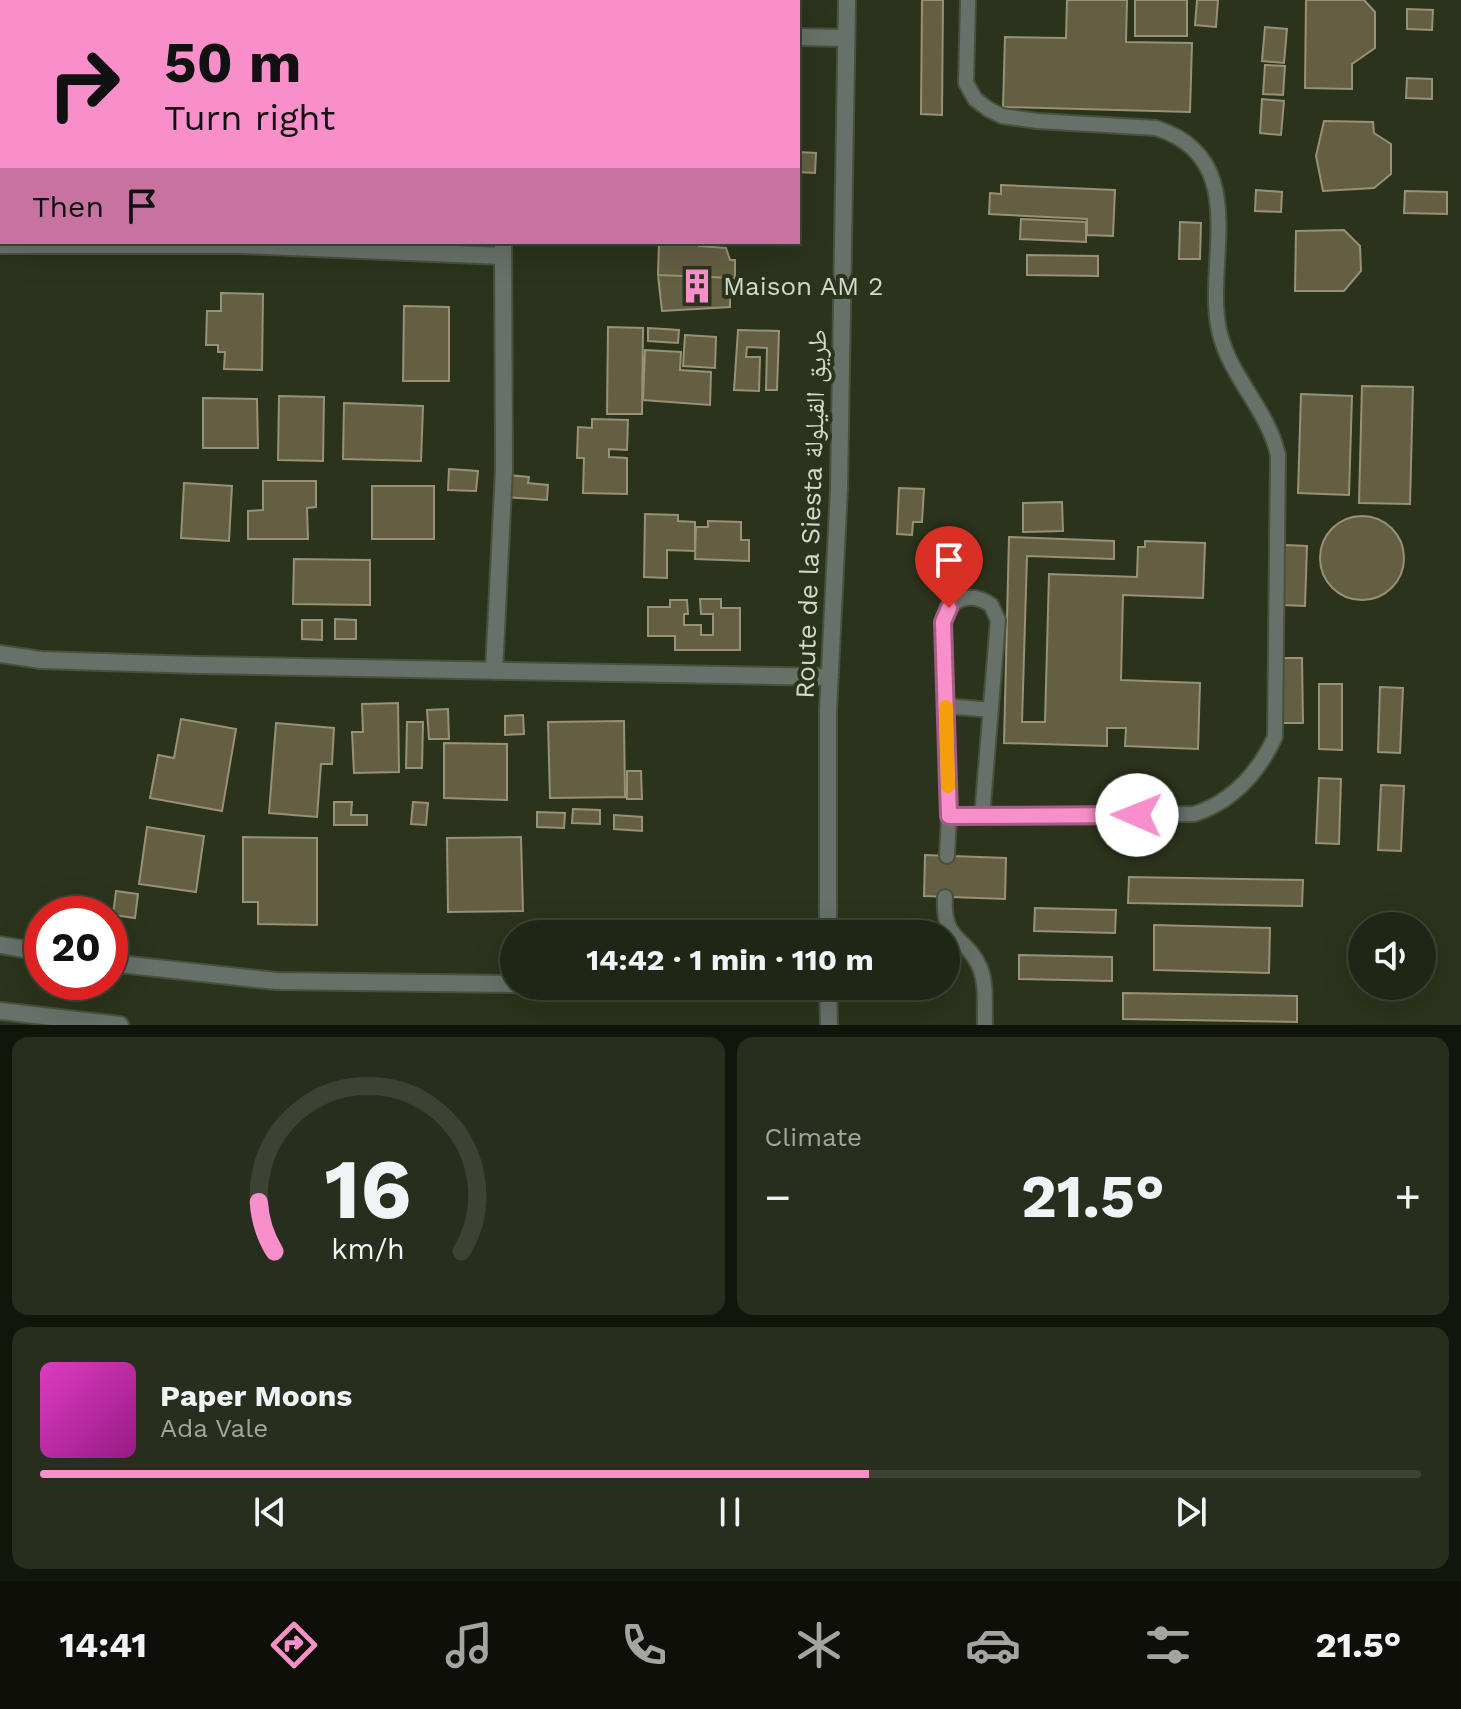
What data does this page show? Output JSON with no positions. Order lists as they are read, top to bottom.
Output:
{
  "streets": {
    "street": ["Route de la Siesta طريق القيلولة"]
  },
  "places": {
    "building": ["Maison AM 2"]
  },
  "page": {
    "turn": ["50 m", "Turn right"],
    "then": "Then",
    "limit": "20",
    "trip": "14:42 · 1 min · 110 m",
    "tile": "Climate",
    "heat": ["−", "21.5°", "+"],
    "song": ["Paper Moons", "Ada Vale"],
    "tabs": ["14:41", "21.5°"],
    "gauge": ["16", "km/h"]
  }
}
